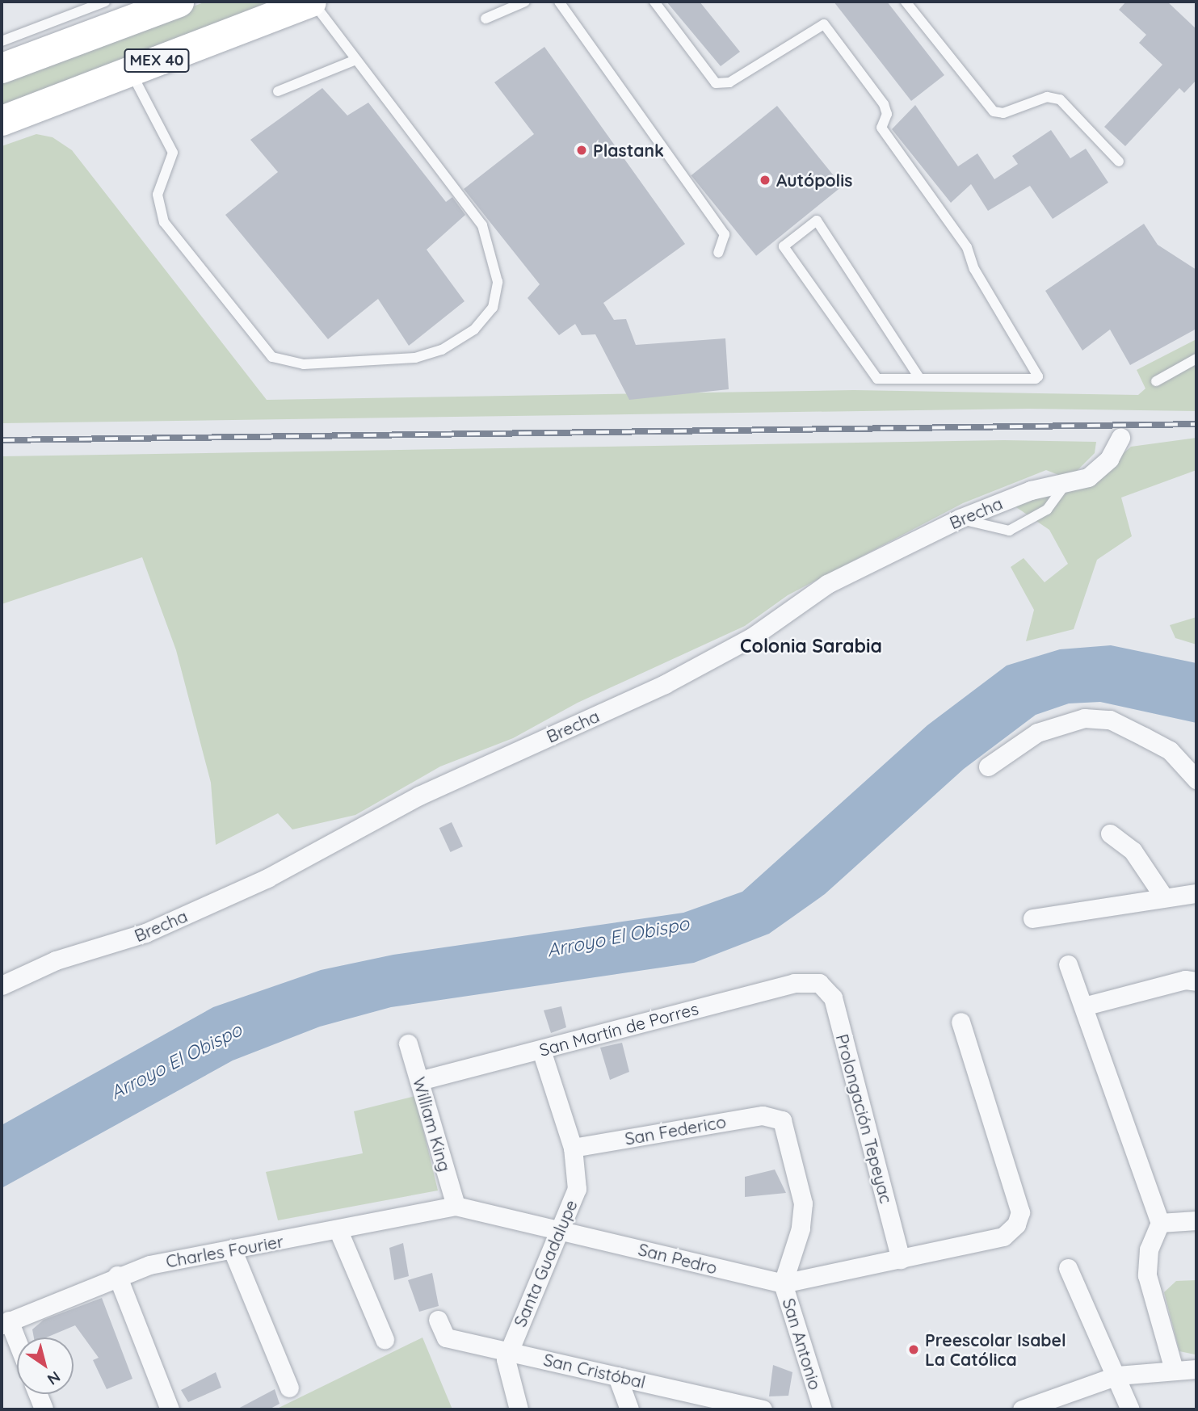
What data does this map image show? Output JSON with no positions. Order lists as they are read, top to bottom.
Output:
{
  "streets": {
    "main road": ["MEX 40"],
    "street": [
      "Brecha",
      "San Martín de Porres",
      "Prolongación Tepeyac",
      "William King",
      "San Federico",
      "Charles Fourier",
      "San Pedro",
      "Santa Guadalupe",
      "San Antonio",
      "San Cristóbal"
    ]
  },
  "crossings": [
    ["San Martín de Porres", "Prolongación Tepeyac"],
    ["San Martín de Porres", "William King"],
    ["San Martín de Porres", "Santa Guadalupe"],
    ["Prolongación Tepeyac", "San Pedro"],
    ["William King", "Charles Fourier"],
    ["William King", "San Pedro"],
    ["San Federico", "Santa Guadalupe"],
    ["San Federico", "San Antonio"],
    ["Charles Fourier", "San Pedro"],
    ["San Pedro", "Santa Guadalupe"],
    ["San Pedro", "San Antonio"],
    ["Santa Guadalupe", "San Cristóbal"]
  ],
  "districts": ["Colonia Sarabia"],
  "water": ["Arroyo El Obispo"],
  "places": ["Plastank", "Autópolis", "Preescolar Isabel La Católica"],
  "north": "bottom right"
}
